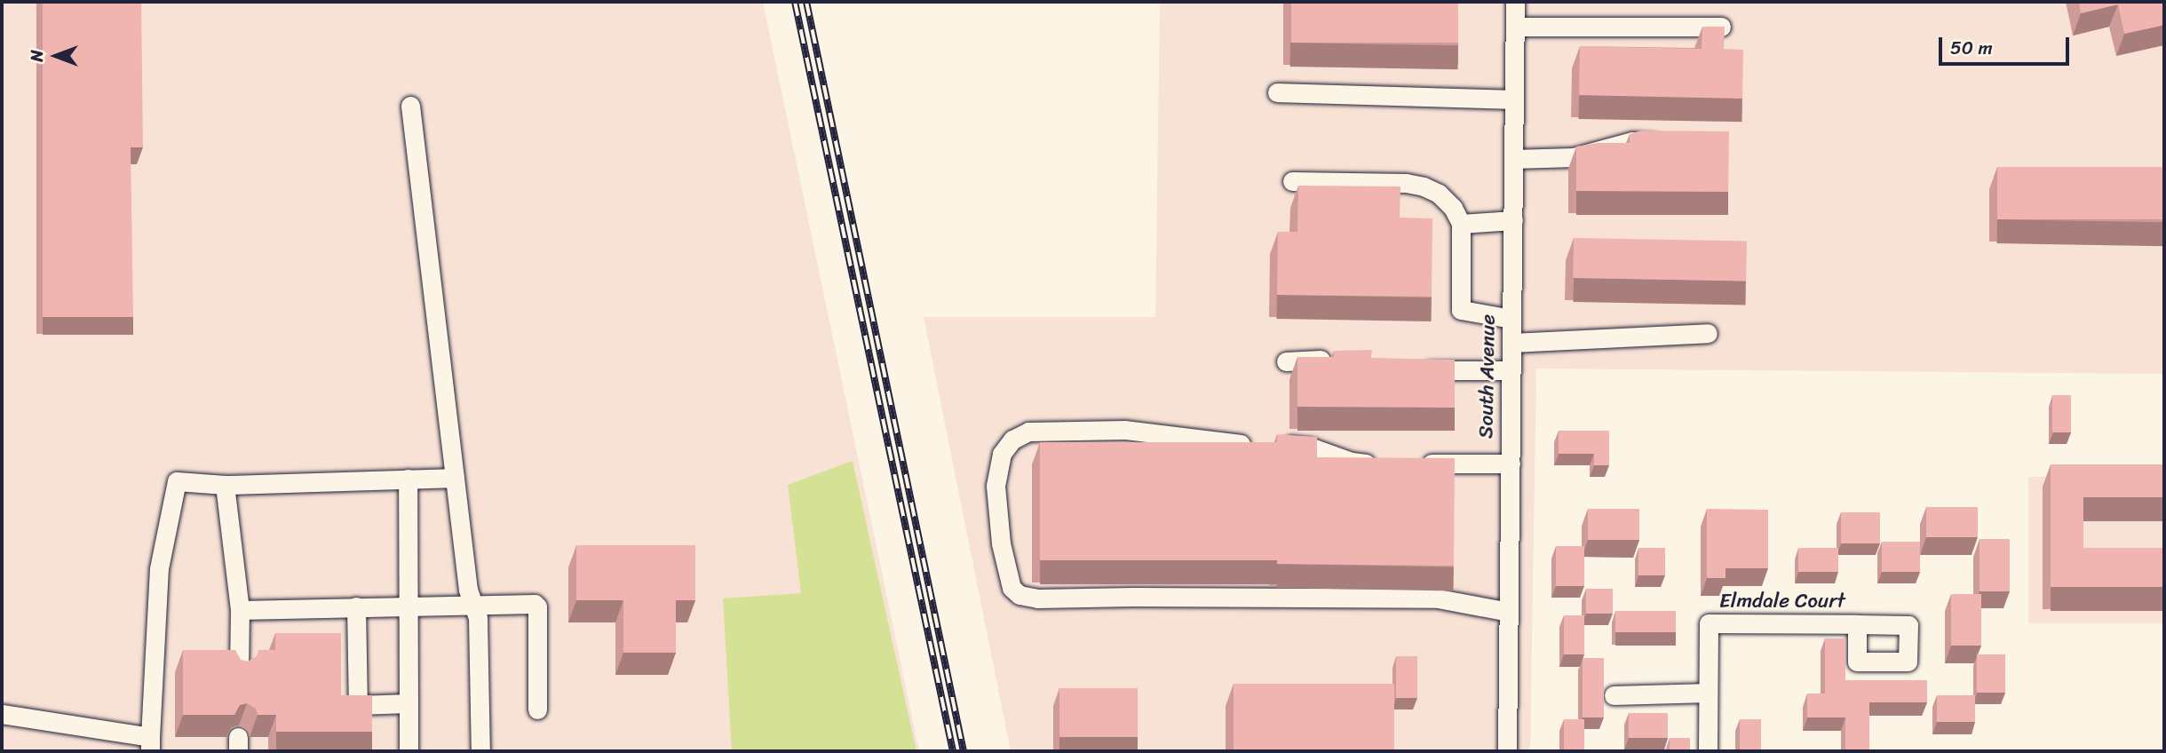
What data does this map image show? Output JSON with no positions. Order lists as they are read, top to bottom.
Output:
{
  "streets": {
    "street": ["South Avenue", "Elmdale Court"]
  },
  "scale_bar": "50 m",
  "north": "left"
}
